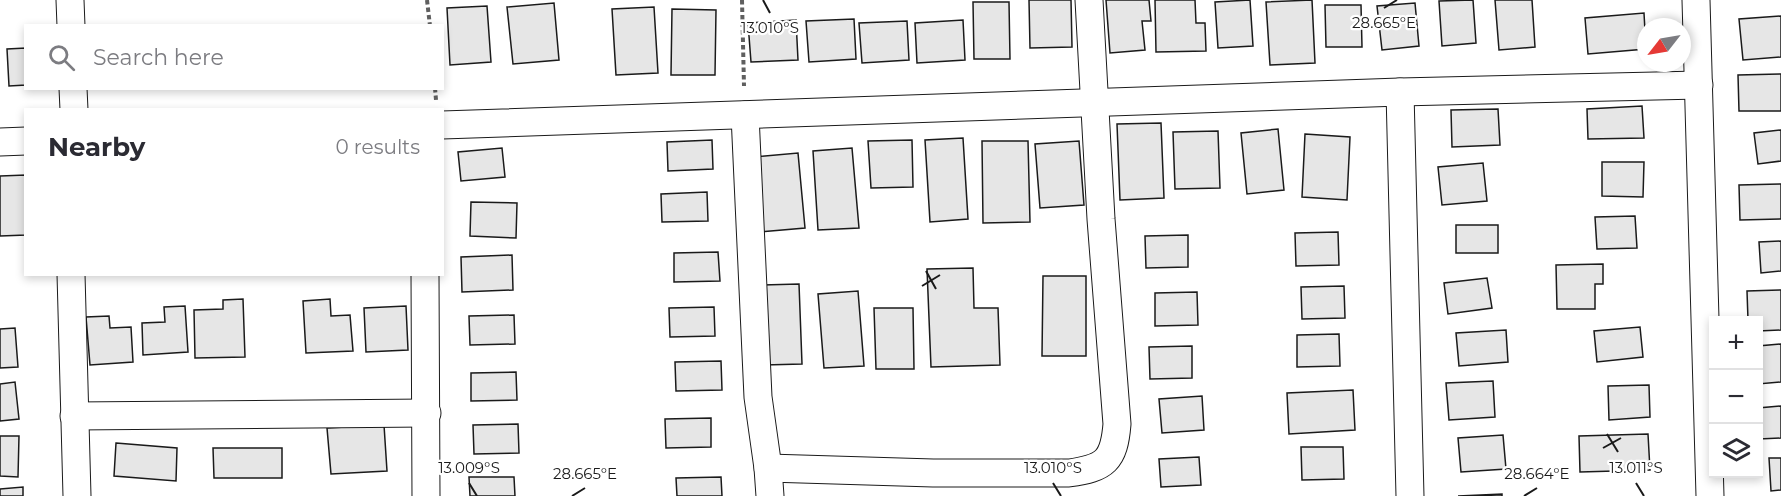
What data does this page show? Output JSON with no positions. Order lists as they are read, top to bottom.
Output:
{
  "north": "bottom left",
  "page": {
    "search": "Search here",
    "heading": ["Nearby", "0 results"],
    "map_buttons": ["+", "−"]
  },
  "coordinates": [
    "28.665°E",
    "13.010°S",
    "13.009°S",
    "13.011°S",
    "28.664°E"
  ]
}
